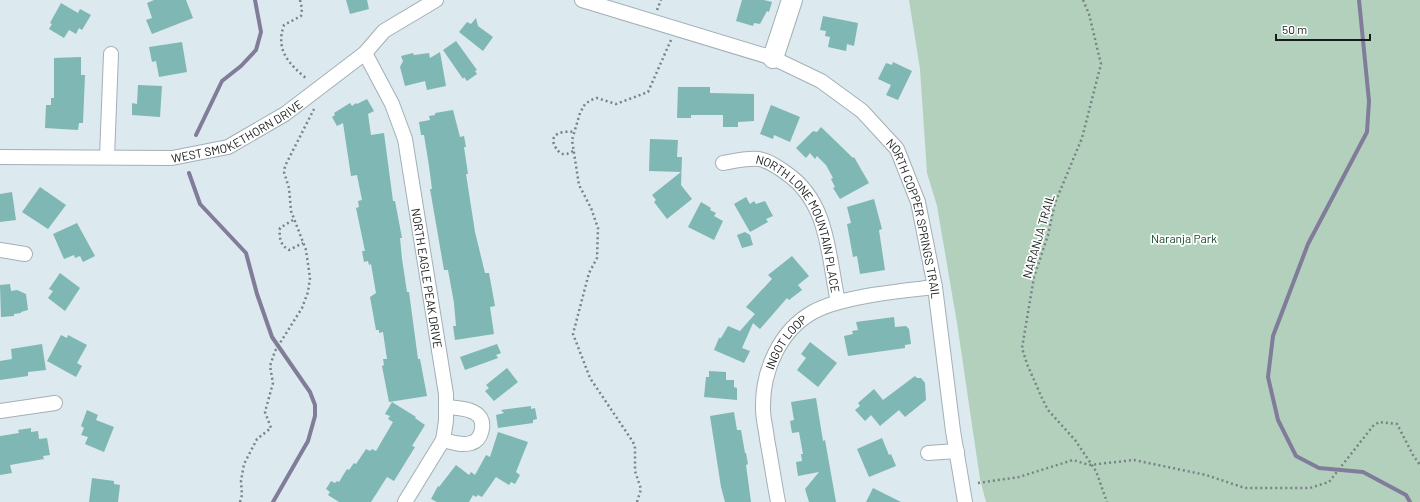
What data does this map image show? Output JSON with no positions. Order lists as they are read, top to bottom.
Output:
{
  "streets": {
    "street": [
      "WEST SMOKETHORN DRIVE",
      "NORTH COPPER SPRINGS TRAIL",
      "NORTH LONE MOUNTAIN PLACE",
      "NORTH EAGLE PEAK DRIVE",
      "INGOT LOOP"
    ],
    "path": ["NARANJA TRAIL"]
  },
  "crossings": [
    ["WEST SMOKETHORN DRIVE", "NORTH EAGLE PEAK DRIVE"],
    ["NORTH COPPER SPRINGS TRAIL", "INGOT LOOP"],
    ["NORTH LONE MOUNTAIN PLACE", "INGOT LOOP"]
  ],
  "parks": ["Naranja Park"],
  "scale_bar": "50 m"
}
